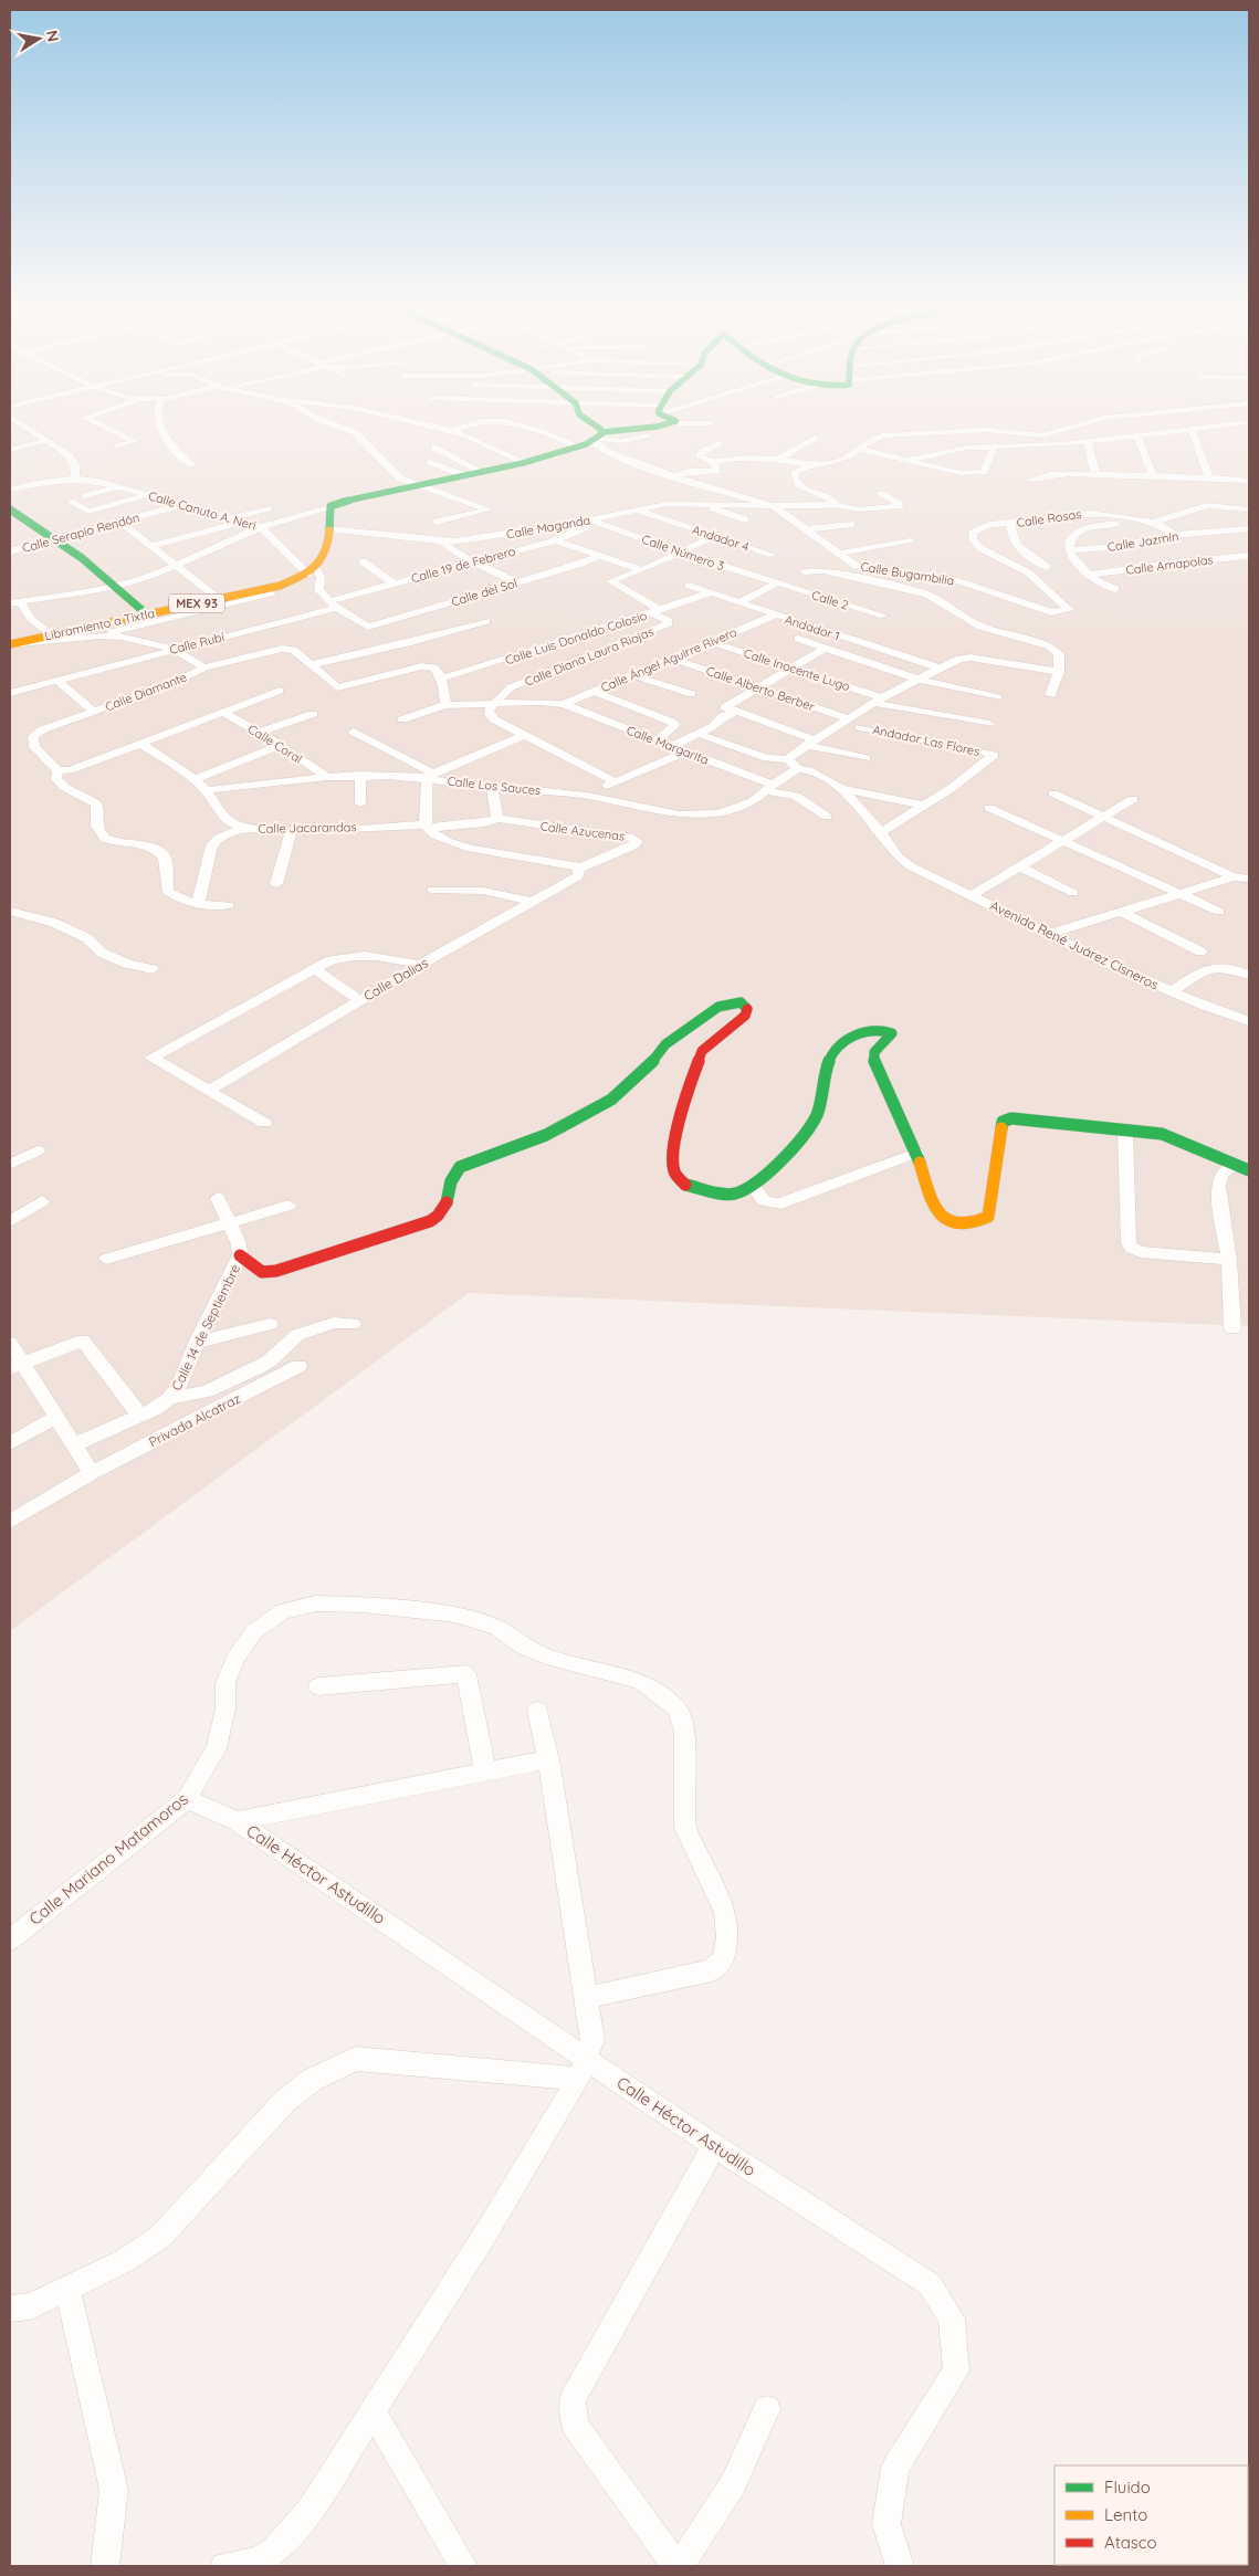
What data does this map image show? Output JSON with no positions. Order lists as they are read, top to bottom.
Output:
{
  "streets": {
    "street": [
      "Calle Canuto A. Neri",
      "Calle Rosas",
      "Calle Maganda",
      "Calle Serapio Rendón",
      "Andador 4",
      "Calle Jazmín",
      "Calle Número 3",
      "Calle 19 de Febrero",
      "Calle Amapolas",
      "Calle Bugambilia",
      "Calle del Sol",
      "Calle 2",
      "MEX 93",
      "Libramiento a Tixtla",
      "Andador 1",
      "Calle Luis Donaldo Colosio",
      "Calle Rubí",
      "Calle Diana Laura Riojas",
      "Calle Ángel Aguirre Rivero",
      "Calle Inocente Lugo",
      "Calle Alberto Berber",
      "Calle Diamante",
      "Andador Las Flores",
      "Calle Coral",
      "Calle Margarita",
      "Calle Los Sauces",
      "Calle Jacarandas",
      "Calle Azucenas",
      "Avenida René Juárez Cisneros",
      "Calle Dalias",
      "Calle 14 de Septiembre",
      "Privada Alcatraz",
      "Calle Mariano Matamoros",
      "Calle Héctor Astudillo"
    ]
  },
  "crossings": [
    ["Calle Canuto A. Neri", "Calle Serapio Rendón"],
    ["Calle Canuto A. Neri", "Libramiento a Tixtla"],
    ["Calle Rosas", "Calle Jazmín"],
    ["Calle Rosas", "Calle Bugambilia"],
    ["Calle Maganda", "Andador 4"],
    ["Calle Maganda", "Calle Número 3"],
    ["Calle Maganda", "Calle 19 de Febrero"],
    ["Calle Maganda", "Calle Bugambilia"],
    ["Andador 4", "Calle Número 3"],
    ["Calle Número 3", "Calle 19 de Febrero"],
    ["Calle Número 3", "Calle 2"],
    ["Calle 19 de Febrero", "Calle del Sol"],
    ["Calle 19 de Febrero", "Calle Rubí"],
    ["Calle del Sol", "Calle Rubí"],
    ["Libramiento a Tixtla", "Calle Diamante"],
    ["Andador 1", "Calle Luis Donaldo Colosio"],
    ["Andador 1", "Calle Ángel Aguirre Rivero"],
    ["Calle Luis Donaldo Colosio", "Calle Diana Laura Riojas"],
    ["Calle Rubí", "Calle Diamante"],
    ["Calle Ángel Aguirre Rivero", "Calle Inocente Lugo"],
    ["Calle Ángel Aguirre Rivero", "Calle Alberto Berber"],
    ["Calle Ángel Aguirre Rivero", "Calle Margarita"],
    ["Calle Coral", "Calle Los Sauces"],
    ["Calle Margarita", "Calle Los Sauces"],
    ["Calle Los Sauces", "Calle Jacarandas"],
    ["Calle Jacarandas", "Calle Azucenas"],
    ["Calle Azucenas", "Calle Dalias"],
    ["Calle Mariano Matamoros", "Calle Héctor Astudillo"]
  ],
  "legend": ["Fluido", "Lento", "Atasco"],
  "north": "right"
}
